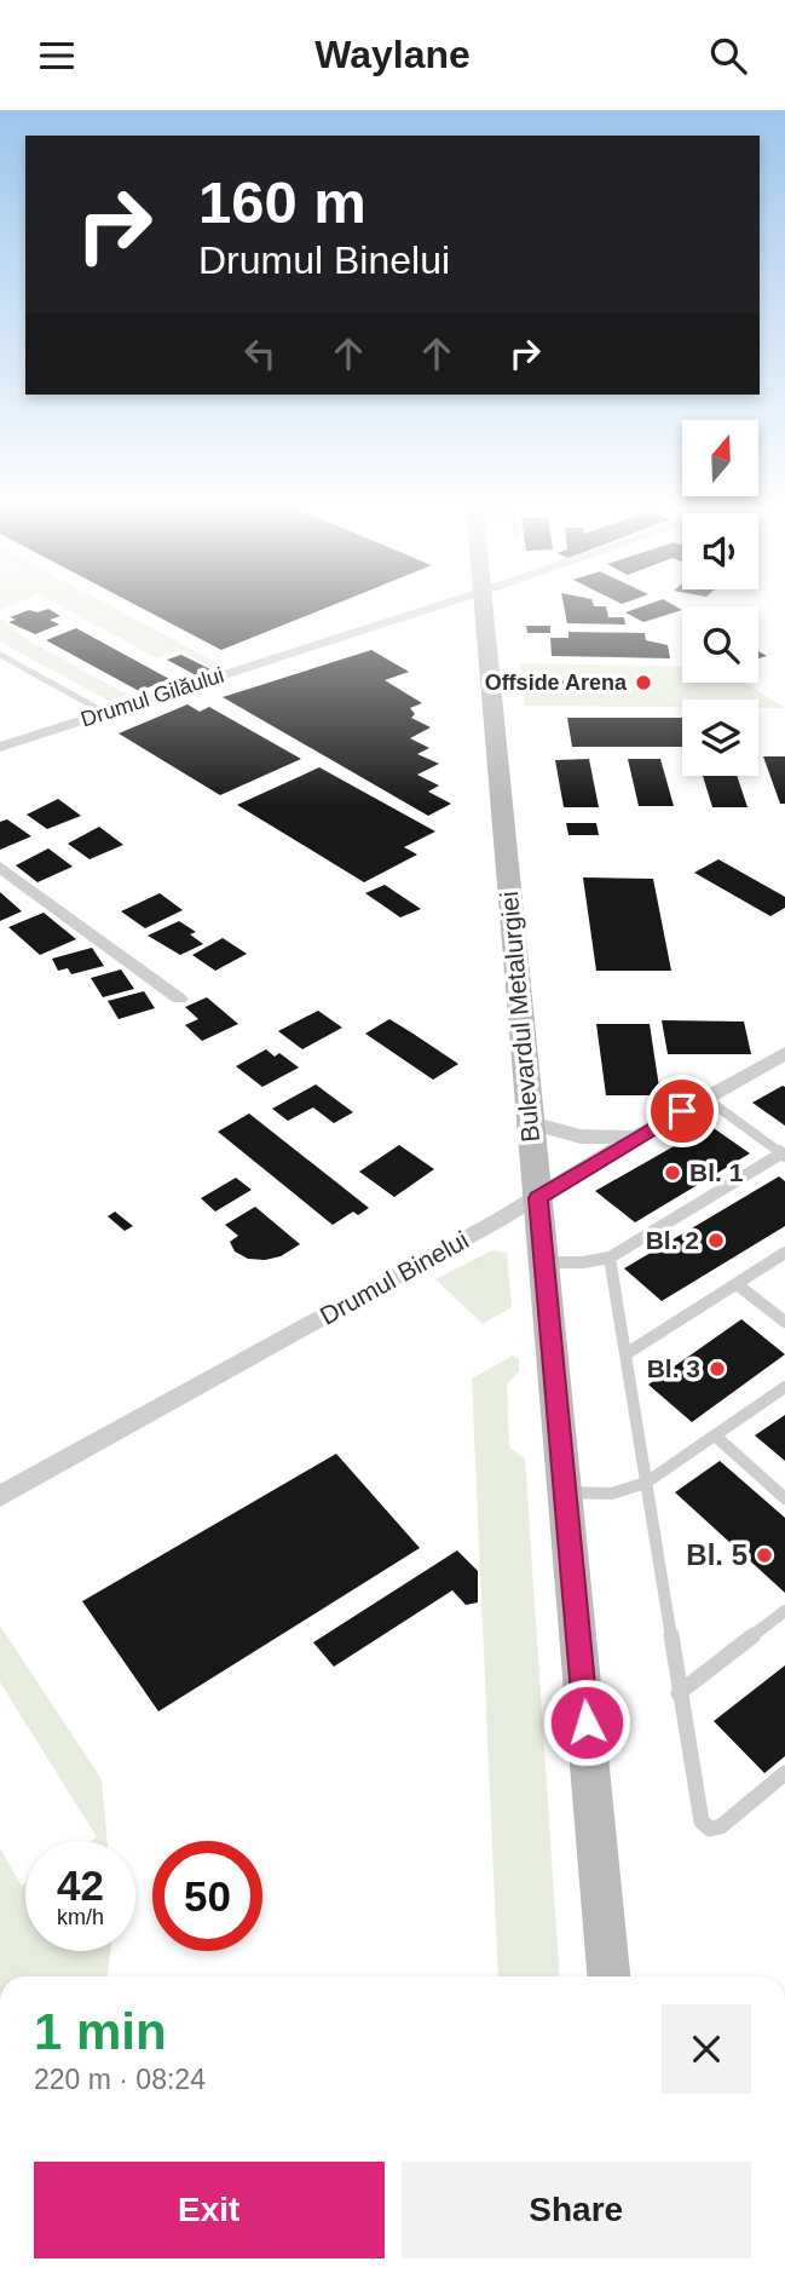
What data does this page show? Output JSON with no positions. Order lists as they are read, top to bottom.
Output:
{
  "streets": {
    "main road": ["Bulevardul Metalurgiei"],
    "street": ["Drumul Gilăului", "Drumul Binelui"]
  },
  "crossings": [
    ["Bulevardul Metalurgiei", "Drumul Binelui"]
  ],
  "places": [
    "Offside Arena",
    "Bl. 1",
    "Bl. 2",
    "Bl. 3",
    "Bl. 5"
  ],
  "north": "top",
  "page": {
    "header": "Waylane",
    "turn": ["160 m", "Drumul Binelui"],
    "speed": "42 km/h",
    "limit": "50",
    "heading": ["1 min", "220 m · 08:24"],
    "buttons": ["Exit", "Share"]
  }
}
